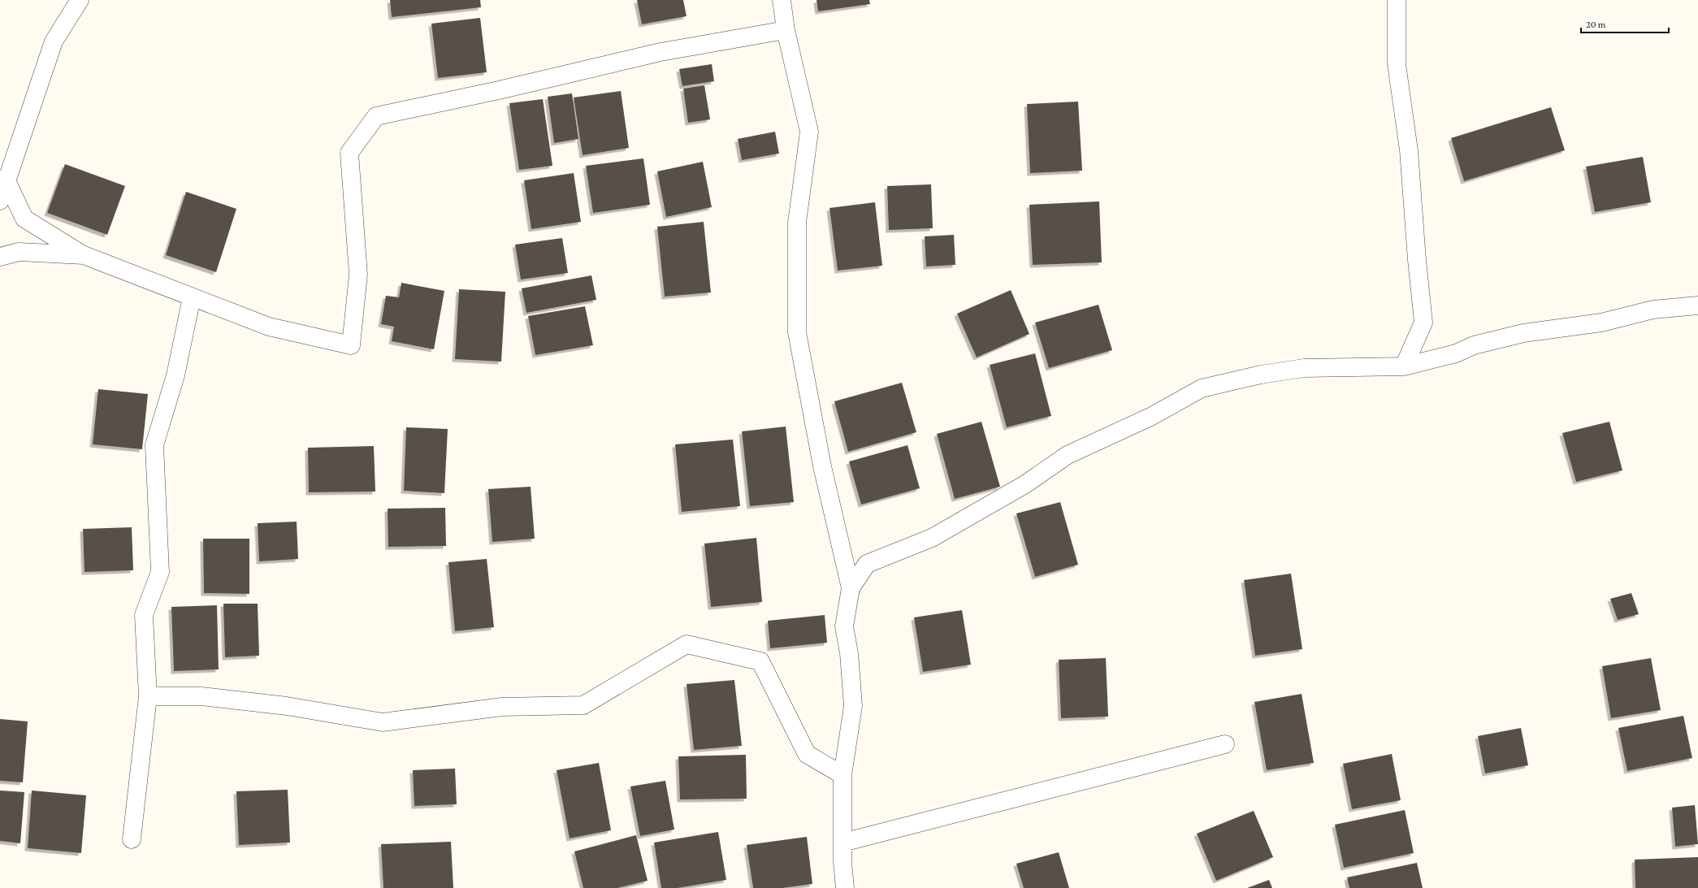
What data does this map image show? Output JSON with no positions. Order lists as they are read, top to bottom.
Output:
{
  "scale_bar": "20 m"
}
